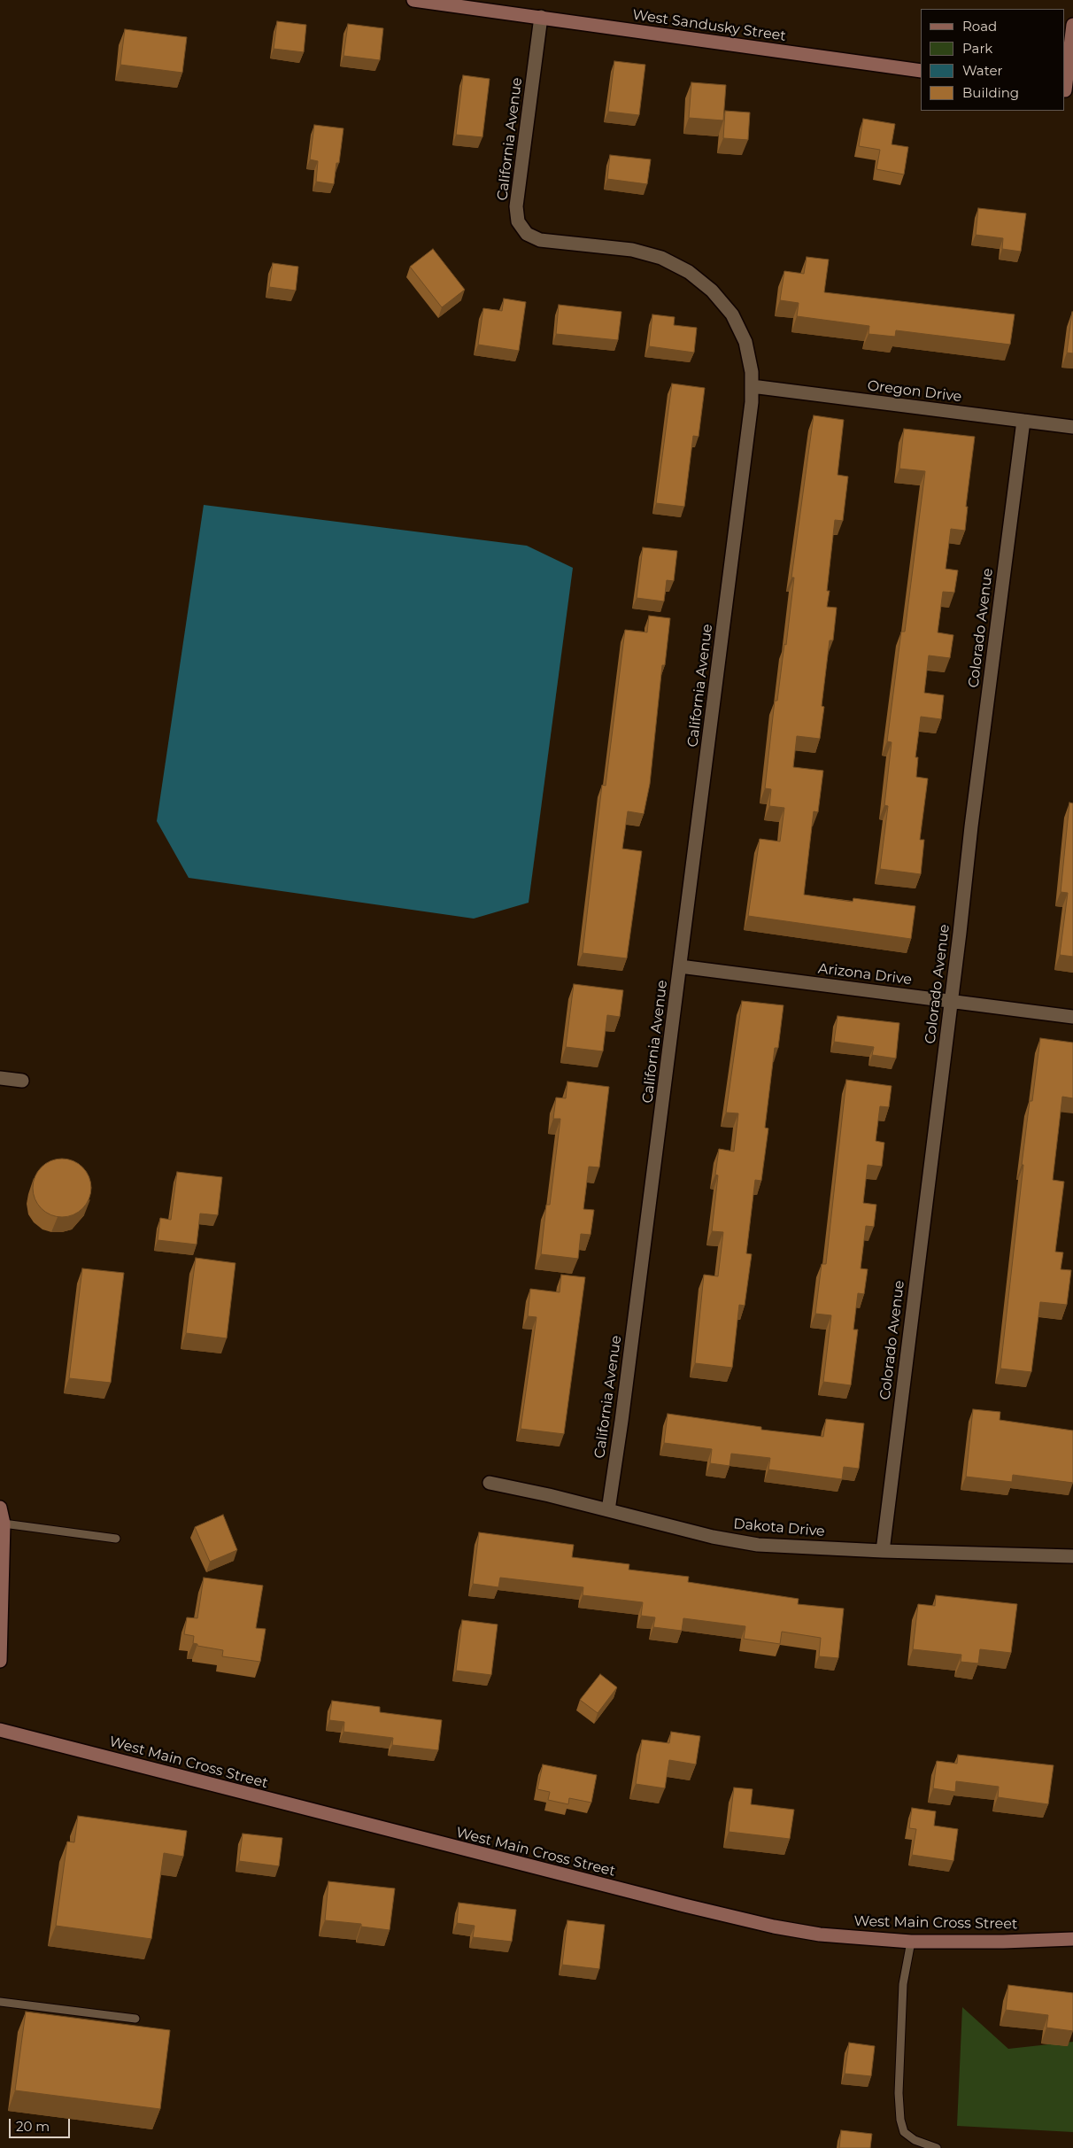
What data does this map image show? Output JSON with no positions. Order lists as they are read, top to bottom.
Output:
{
  "streets": {
    "main road": ["West Sandusky Street", "West Main Cross Street"],
    "street": [
      "California Avenue",
      "Oregon Drive",
      "Colorado Avenue",
      "Arizona Drive",
      "Dakota Drive"
    ]
  },
  "crossings": [
    ["West Sandusky Street", "California Avenue"],
    ["California Avenue", "Oregon Drive"],
    ["California Avenue", "Arizona Drive"],
    ["California Avenue", "Dakota Drive"],
    ["Oregon Drive", "Colorado Avenue"],
    ["Colorado Avenue", "Arizona Drive"],
    ["Colorado Avenue", "Dakota Drive"]
  ],
  "legend": [
    "Road",
    "Park",
    "Water",
    "Building"
  ],
  "scale_bar": "20 m"
}
